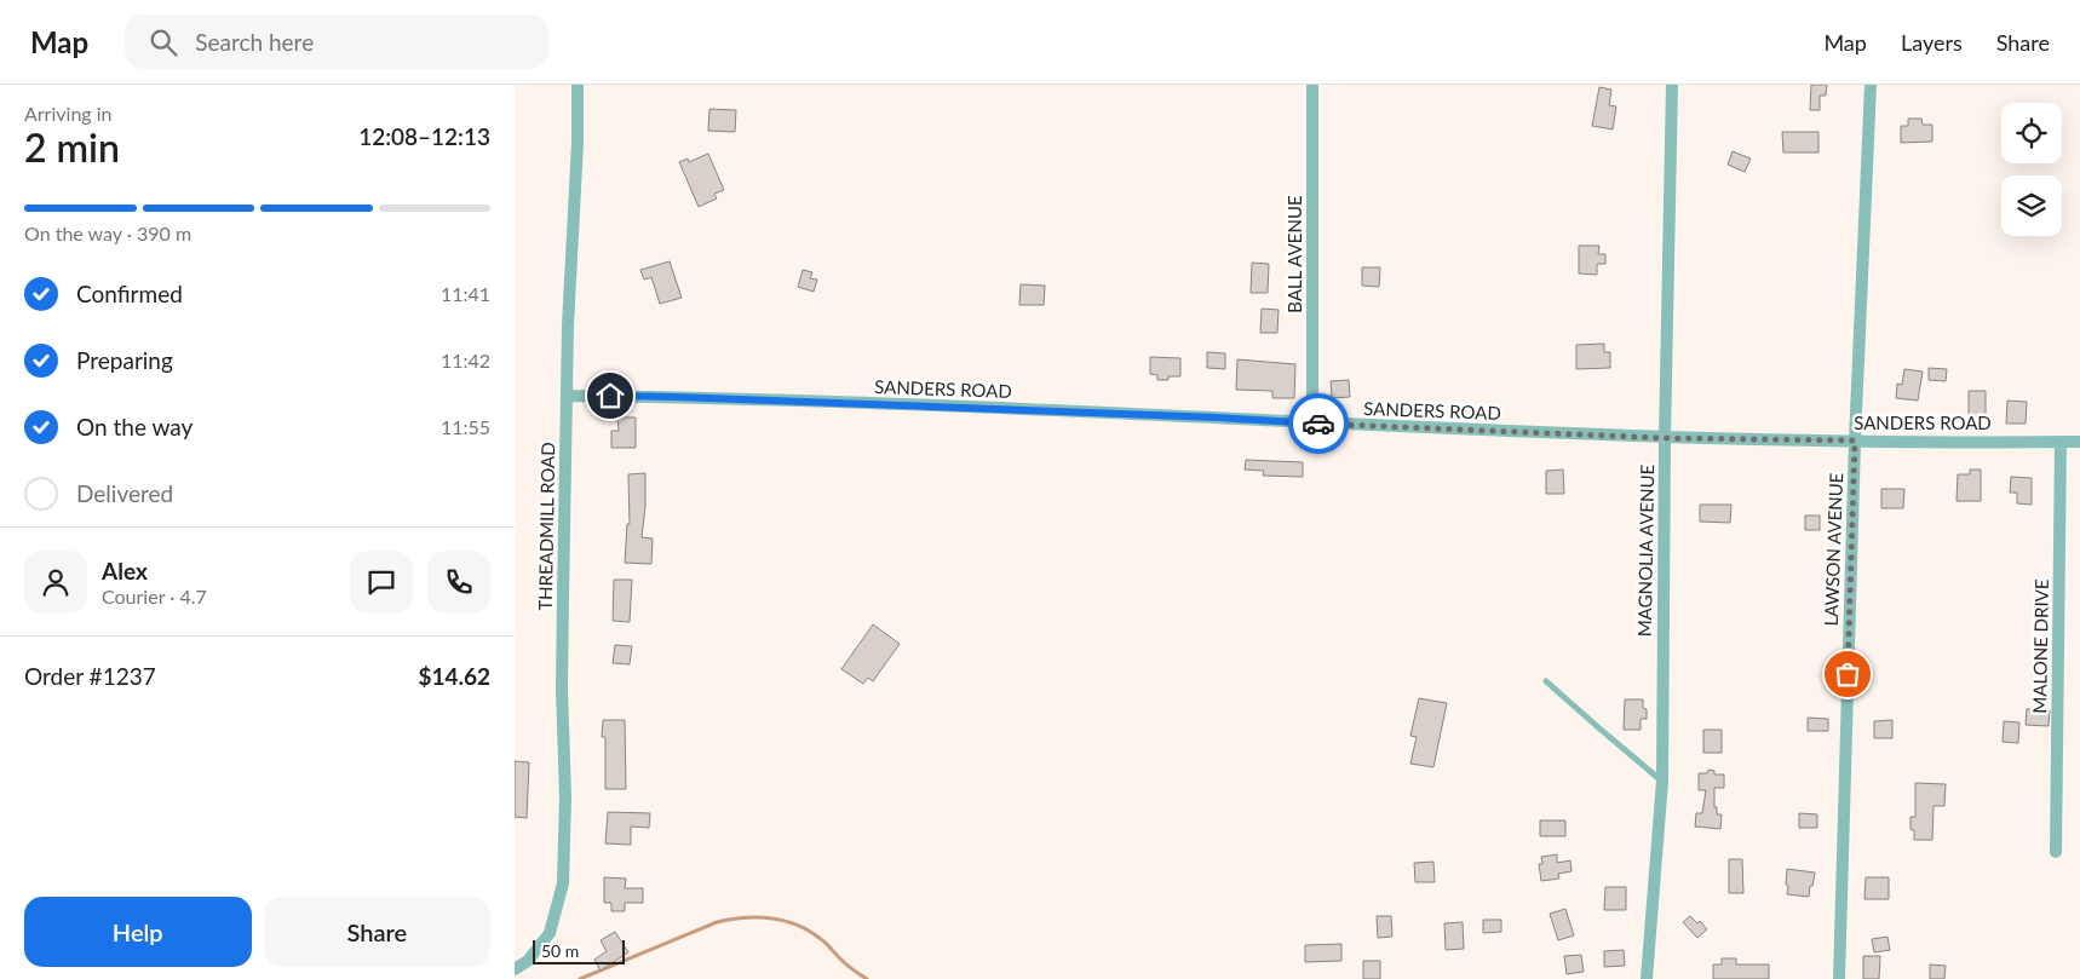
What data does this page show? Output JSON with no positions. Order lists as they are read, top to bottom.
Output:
{
  "streets": {
    "street": [
      "BALL AVENUE",
      "SANDERS ROAD",
      "THREADMILL ROAD",
      "LAWSON AVENUE",
      "MAGNOLIA AVENUE",
      "MALONE DRIVE"
    ]
  },
  "crossings": [
    ["BALL AVENUE", "SANDERS ROAD"],
    ["SANDERS ROAD", "THREADMILL ROAD"],
    ["SANDERS ROAD", "LAWSON AVENUE"],
    ["SANDERS ROAD", "MAGNOLIA AVENUE"],
    ["SANDERS ROAD", "MALONE DRIVE"]
  ],
  "scale_bar": "50 m",
  "page": {
    "header": "Map",
    "search": "Search here",
    "nav": ["Map", "Layers", "Share"],
    "heading": ["2 min", "Arriving in", "12:08–12:13"],
    "panel": [
      "Alex",
      "Courier · 4.7",
      "Order #1237",
      "$14.62"
    ],
    "bar": "On the way · 390 m",
    "list": [
      ["Confirmed", "11:41"],
      ["Preparing", "11:42"],
      ["On the way", "11:55"],
      "Delivered"
    ],
    "buttons": ["Help", "Share"],
    "scale": "50 m"
  }
}
